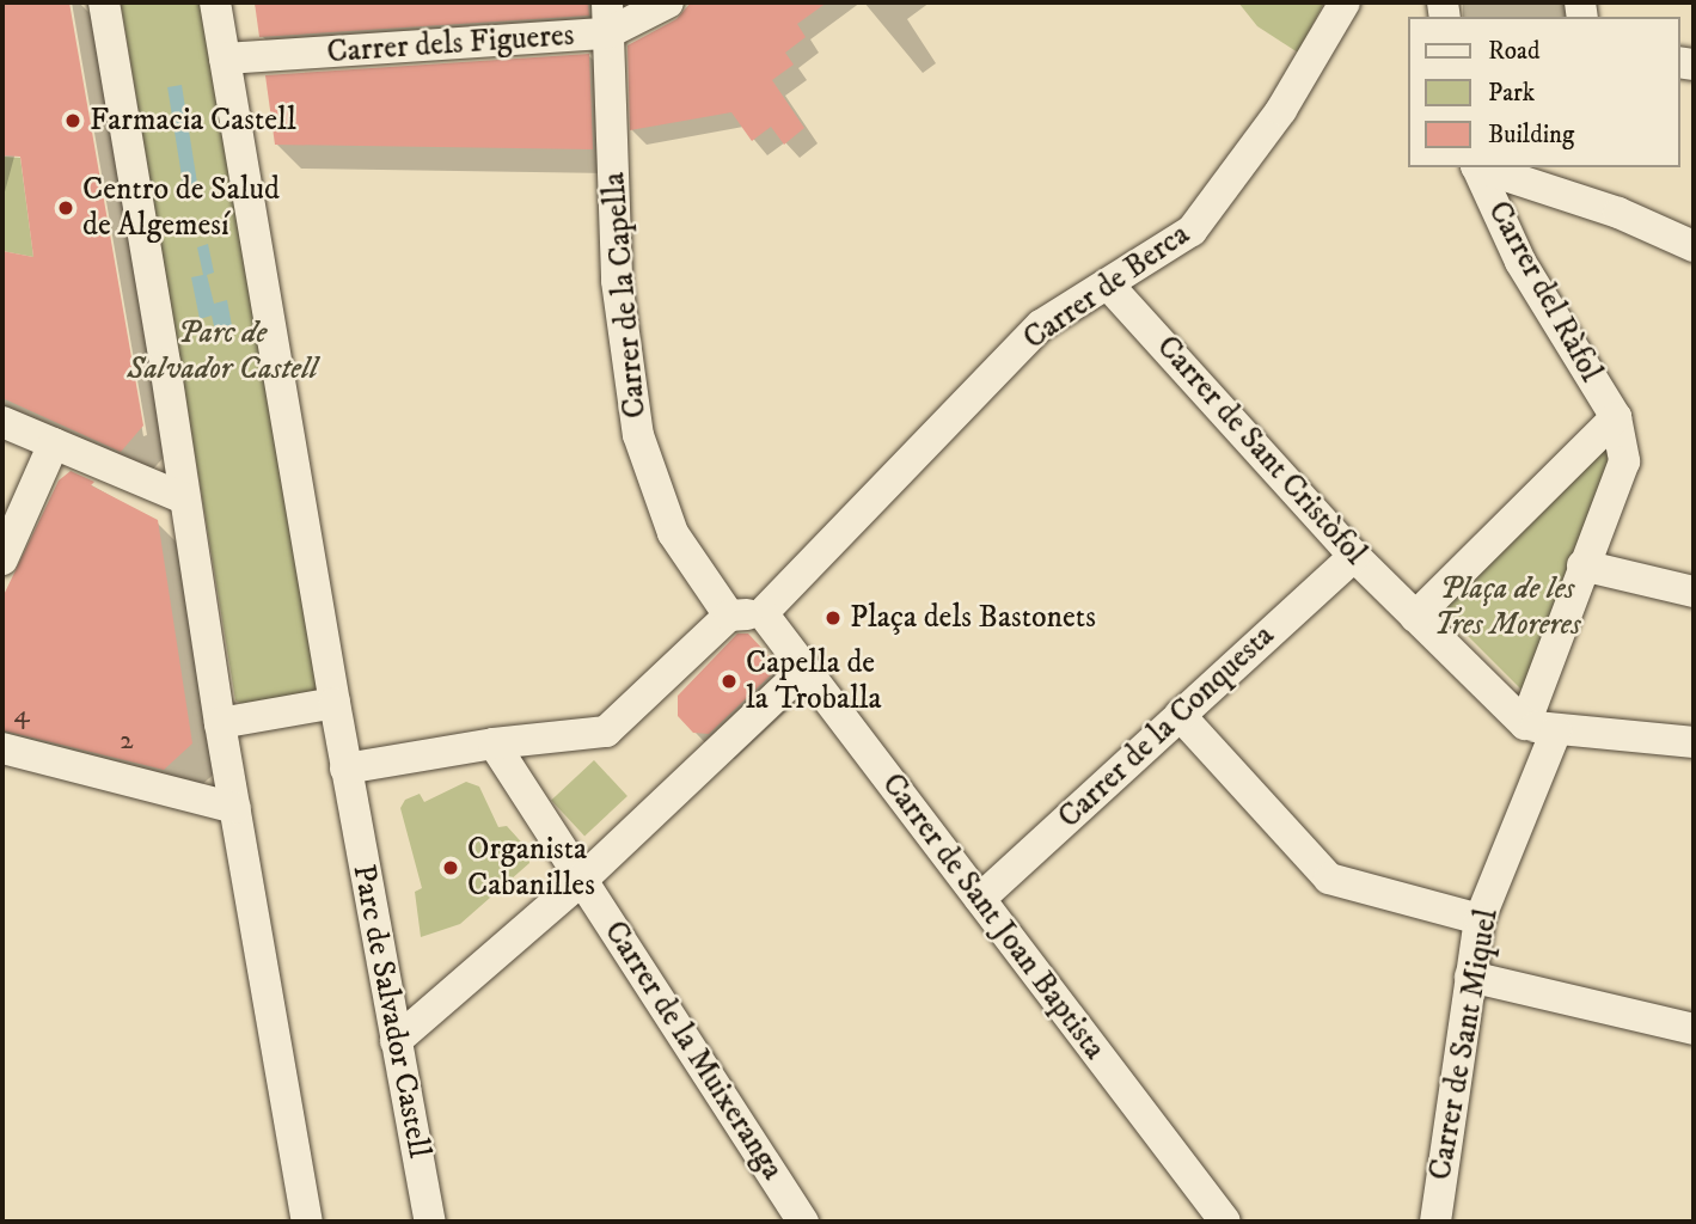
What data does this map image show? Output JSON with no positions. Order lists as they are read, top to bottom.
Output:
{
  "streets": {
    "street": [
      "Carrer dels Figueres",
      "Carrer de Berca",
      "Carrer del Ràfol",
      "Carrer de la Capella",
      "Carrer de Sant Cristòfol",
      "Carrer de la Conquesta",
      "Carrer de Sant Joan Baptista",
      "Parc de Salvador Castell",
      "Carrer de Sant Miquel",
      "Carrer de la Muixeranga"
    ]
  },
  "crossings": [
    ["Carrer dels Figueres", "Carrer de la Capella"],
    ["Carrer dels Figueres", "Parc de Salvador Castell"],
    ["Carrer de Berca", "Carrer de Sant Cristòfol"],
    ["Carrer de Berca", "Carrer de Sant Joan Baptista"],
    ["Carrer de Sant Cristòfol", "Carrer de la Conquesta"],
    ["Carrer de la Conquesta", "Carrer de Sant Joan Baptista"]
  ],
  "parks": ["Parc de Salvador Castell", "Plaça de les Tres Moreres"],
  "places": [
    "Farmacia Castell",
    "Centro de Salud de Algemesí",
    "Plaça dels Bastonets",
    "Capella de la Troballa",
    "Organista Cabanilles"
  ],
  "house_numbers": ["4", "2"],
  "legend": ["Road", "Park", "Building"]
}
